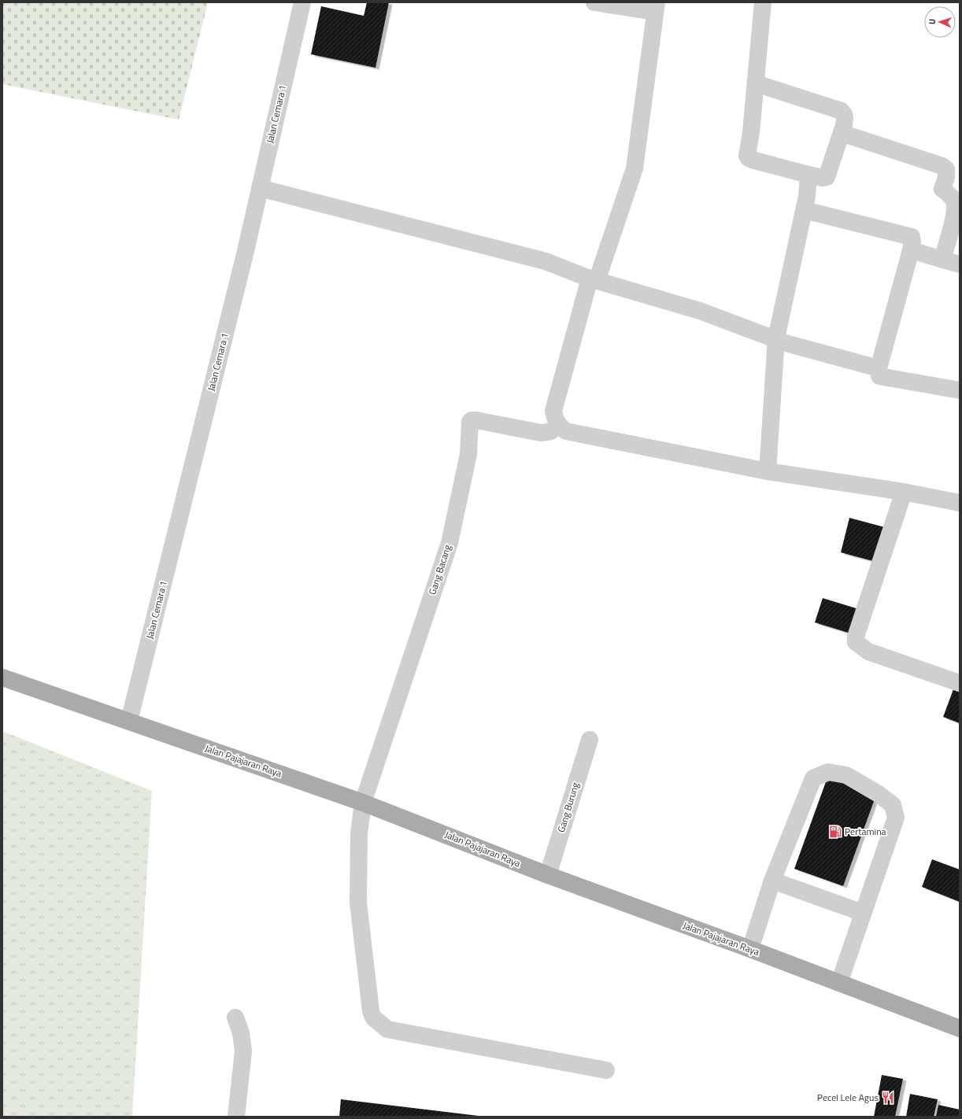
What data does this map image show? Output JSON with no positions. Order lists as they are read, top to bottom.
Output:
{
  "streets": {
    "main road": ["Jalan Pajajaran Raya"],
    "street": ["Jalan Cemara 1", "Gang Bacang", "Gang Burung"]
  },
  "crossings": [
    ["Jalan Cemara 1", "Jalan Pajajaran Raya"],
    ["Gang Bacang", "Jalan Pajajaran Raya"],
    ["Jalan Pajajaran Raya", "Gang Burung"]
  ],
  "places": {
    "fuel station": ["Pertamina"],
    "restaurant": ["Pecel Lele Agus"]
  },
  "north": "left"
}
